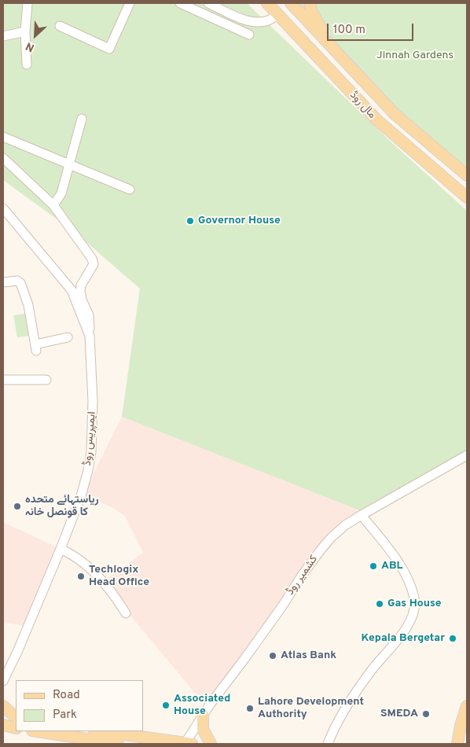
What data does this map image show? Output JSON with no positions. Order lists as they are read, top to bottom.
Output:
{
  "streets": {
    "main road": ["مال روڈ"],
    "street": ["ایمپریس روڈ", "کشمیر روڈ"]
  },
  "parks": ["Jinnah Gardens"],
  "places": [
    "Governor House",
    "ریاستہائے متحدہ کا قونصل خانہ",
    "ABL",
    "Techlogix Head Office",
    "Gas House",
    "Kepala Bergetar",
    "Atlas Bank",
    "Associated House",
    "Lahore Development Authority",
    "SMEDA"
  ],
  "legend": ["Road", "Park"],
  "scale_bar": "100 m",
  "north": "bottom left"
}
